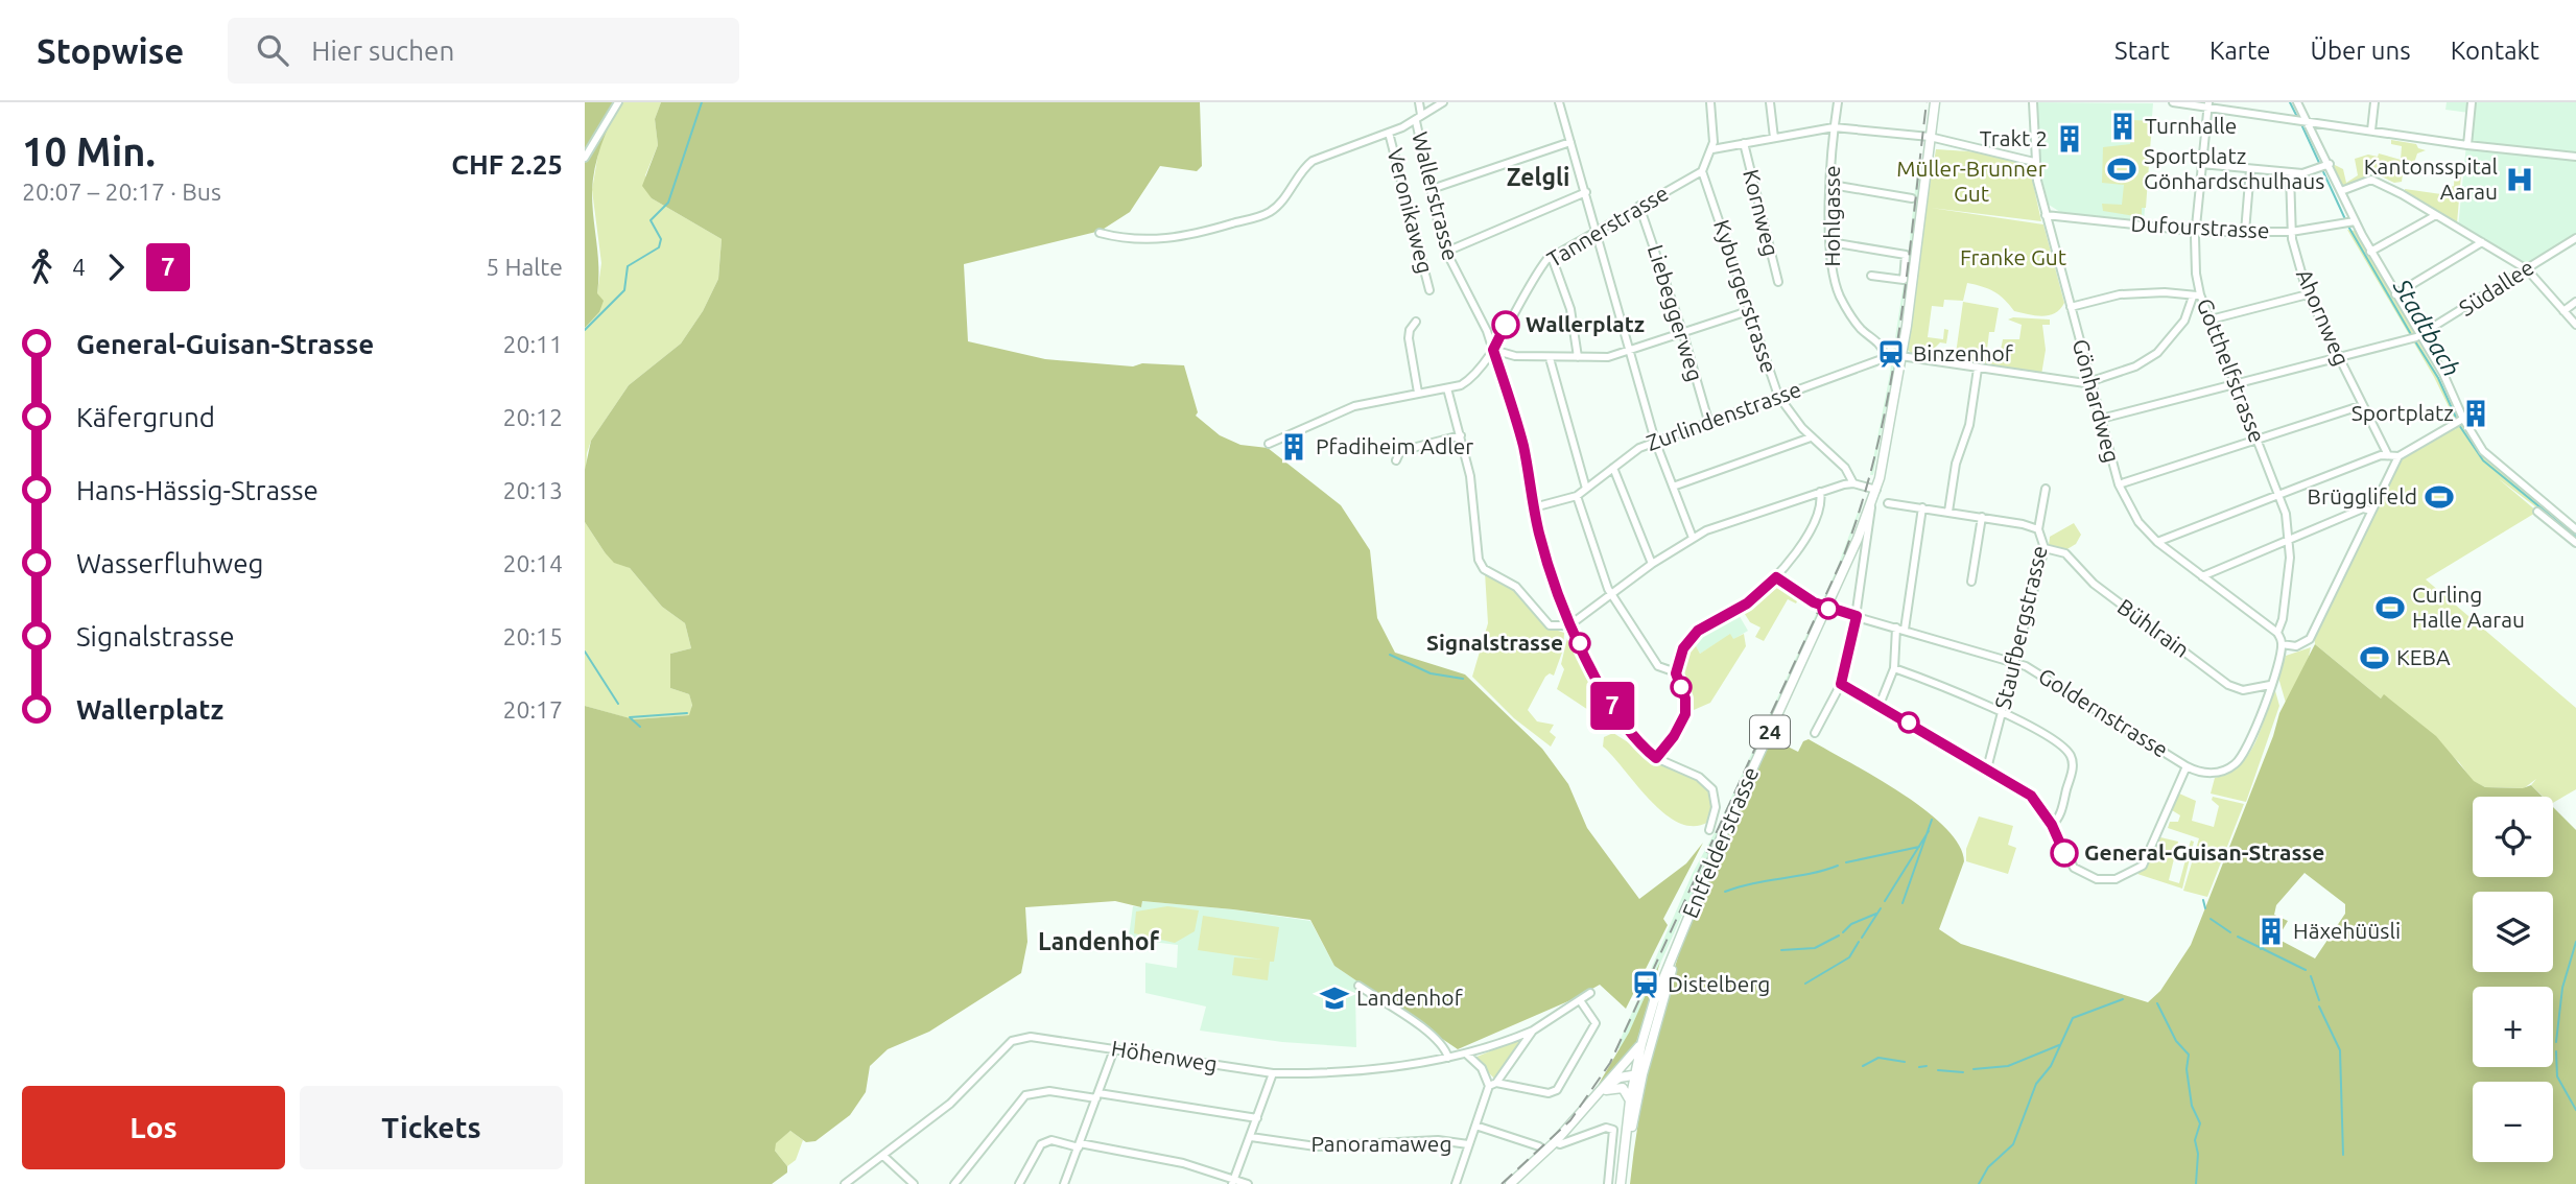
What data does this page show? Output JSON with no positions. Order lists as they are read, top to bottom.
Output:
{
  "streets": {
    "main road": ["24", "Entfelderstrasse"],
    "street": [
      "Wallerstrasse",
      "Veronikaweg",
      "Kornweg",
      "Hohlgasse",
      "Tannerstrasse",
      "Dufourstrasse",
      "Südallee",
      "Kyburgerstrasse",
      "Liebeggerweg",
      "Ahornweg",
      "Gotthelfstrasse",
      "Gönhardweg",
      "Zurlindenstrasse",
      "Staufbergstrasse",
      "Bühlrain",
      "Goldernstrasse",
      "Höhenweg",
      "Panoramaweg"
    ]
  },
  "crossings": [
    ["Wallerstrasse", "Tannerstrasse"],
    ["Hohlgasse", "Zurlindenstrasse"],
    ["Tannerstrasse", "Kyburgerstrasse"],
    ["Tannerstrasse", "Liebeggerweg"],
    ["Dufourstrasse", "Ahornweg"],
    ["Dufourstrasse", "Gotthelfstrasse"],
    ["Dufourstrasse", "Gönhardweg"],
    ["Südallee", "Ahornweg"],
    ["Südallee", "Gotthelfstrasse"],
    ["Südallee", "Gönhardweg"],
    ["Kyburgerstrasse", "Zurlindenstrasse"],
    ["Liebeggerweg", "Zurlindenstrasse"],
    ["Gotthelfstrasse", "Gönhardweg"],
    ["Staufbergstrasse", "Bühlrain"],
    ["Staufbergstrasse", "Goldernstrasse"],
    ["Bühlrain", "Goldernstrasse"],
    ["24", "Entfelderstrasse"]
  ],
  "districts": ["Zelgli", "Landenhof"],
  "water": ["Stadtbach"],
  "parks": ["Müller-Brunner Gut", "Franke Gut"],
  "places": {
    "building": [
      "Turnhalle",
      "Trakt 2",
      "Sportplatz",
      "Pfadiheim Adler",
      "Häxehüüsli"
    ],
    "sports": [
      "Sportplatz Gönhardschulhaus",
      "Brügglifeld",
      "Curling Halle Aarau",
      "KEBA"
    ],
    "hospital": ["Kantonsspital Aarau"],
    "other": ["Wallerplatz", "Signalstrasse", "General-Guisan-Strasse"],
    "station": ["Binzenhof", "Distelberg"],
    "school or university": ["Landenhof"]
  },
  "lines": ["bus line 7"],
  "page": {
    "header": "Stopwise",
    "search": "Hier suchen",
    "nav": [
      "Start",
      "Karte",
      "Über uns",
      "Kontakt"
    ],
    "heading": ["10 Min.", "20:07 – 20:17 · Bus", "CHF 2.25"],
    "on_map": "7",
    "legs": ["4", "7", "5 Halte"],
    "list": [
      {
        "name": "General-Guisan-Strasse",
        "value": "20:11"
      },
      {
        "name": "Käfergrund",
        "value": "20:12"
      },
      {
        "name": "Hans-Hässig-Strasse",
        "value": "20:13"
      },
      {
        "name": "Wasserfluhweg",
        "value": "20:14"
      },
      {
        "name": "Signalstrasse",
        "value": "20:15"
      },
      {
        "name": "Wallerplatz",
        "value": "20:17"
      }
    ],
    "map_buttons": ["+", "−"],
    "buttons": ["Los", "Tickets"]
  }
}
